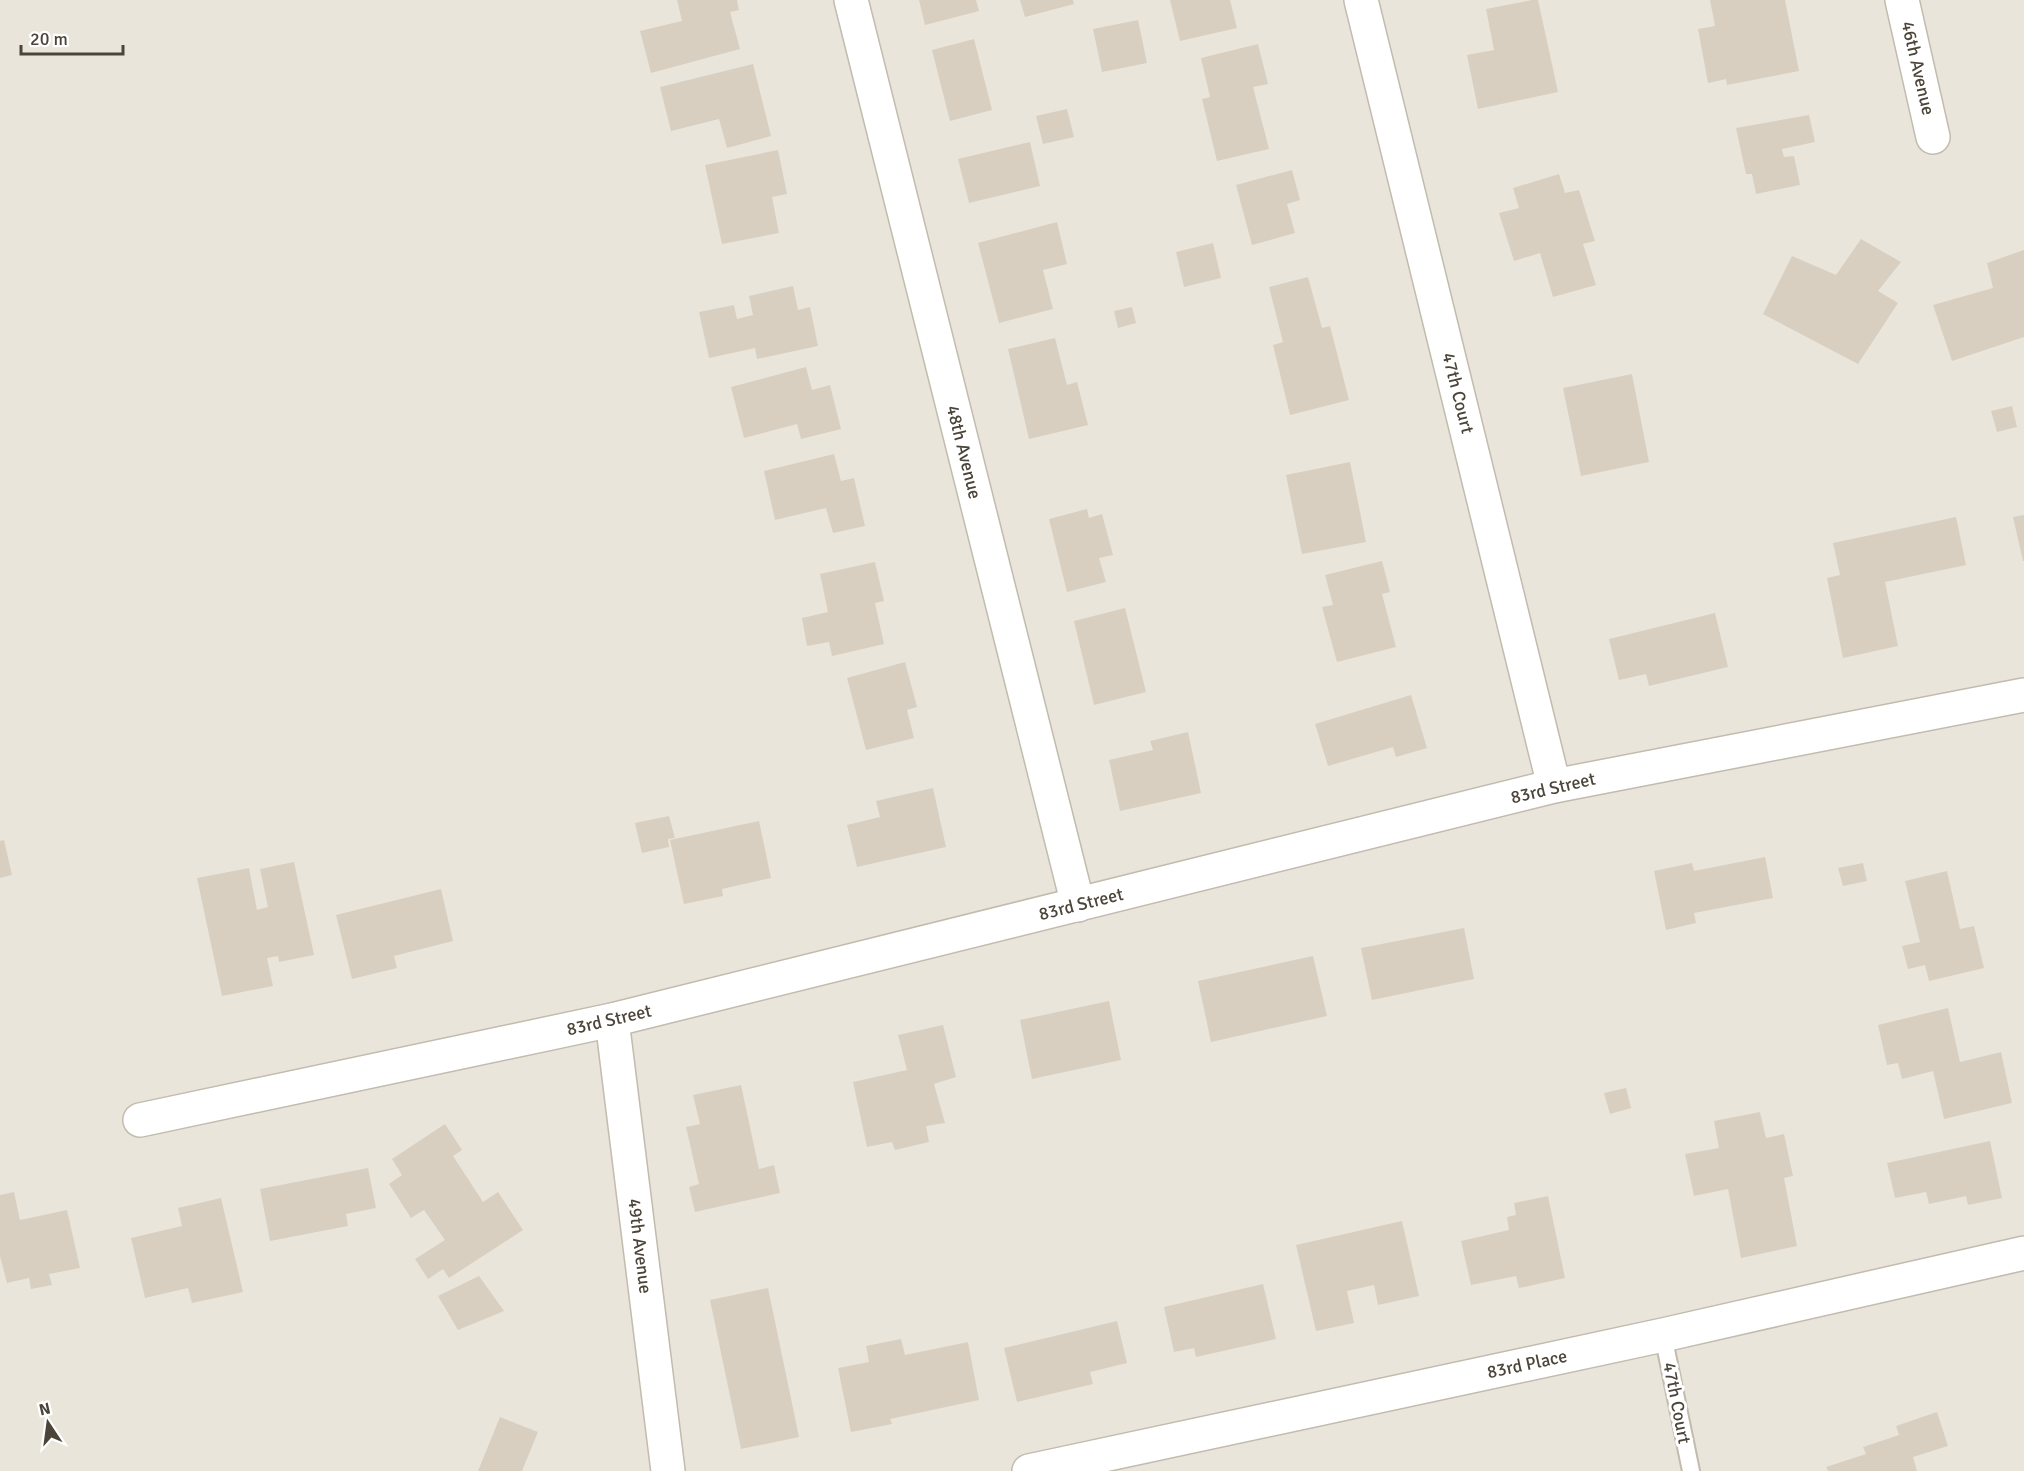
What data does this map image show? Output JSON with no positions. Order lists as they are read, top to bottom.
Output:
{
  "streets": {
    "street": [
      "46th Avenue",
      "47th Court",
      "48th Avenue",
      "83rd Street",
      "49th Avenue",
      "83rd Place"
    ]
  },
  "crossings": [
    ["47th Court", "83rd Street"],
    ["47th Court", "83rd Place"],
    ["48th Avenue", "83rd Street"],
    ["83rd Street", "49th Avenue"]
  ],
  "scale_bar": "20 m",
  "north": "top"
}
